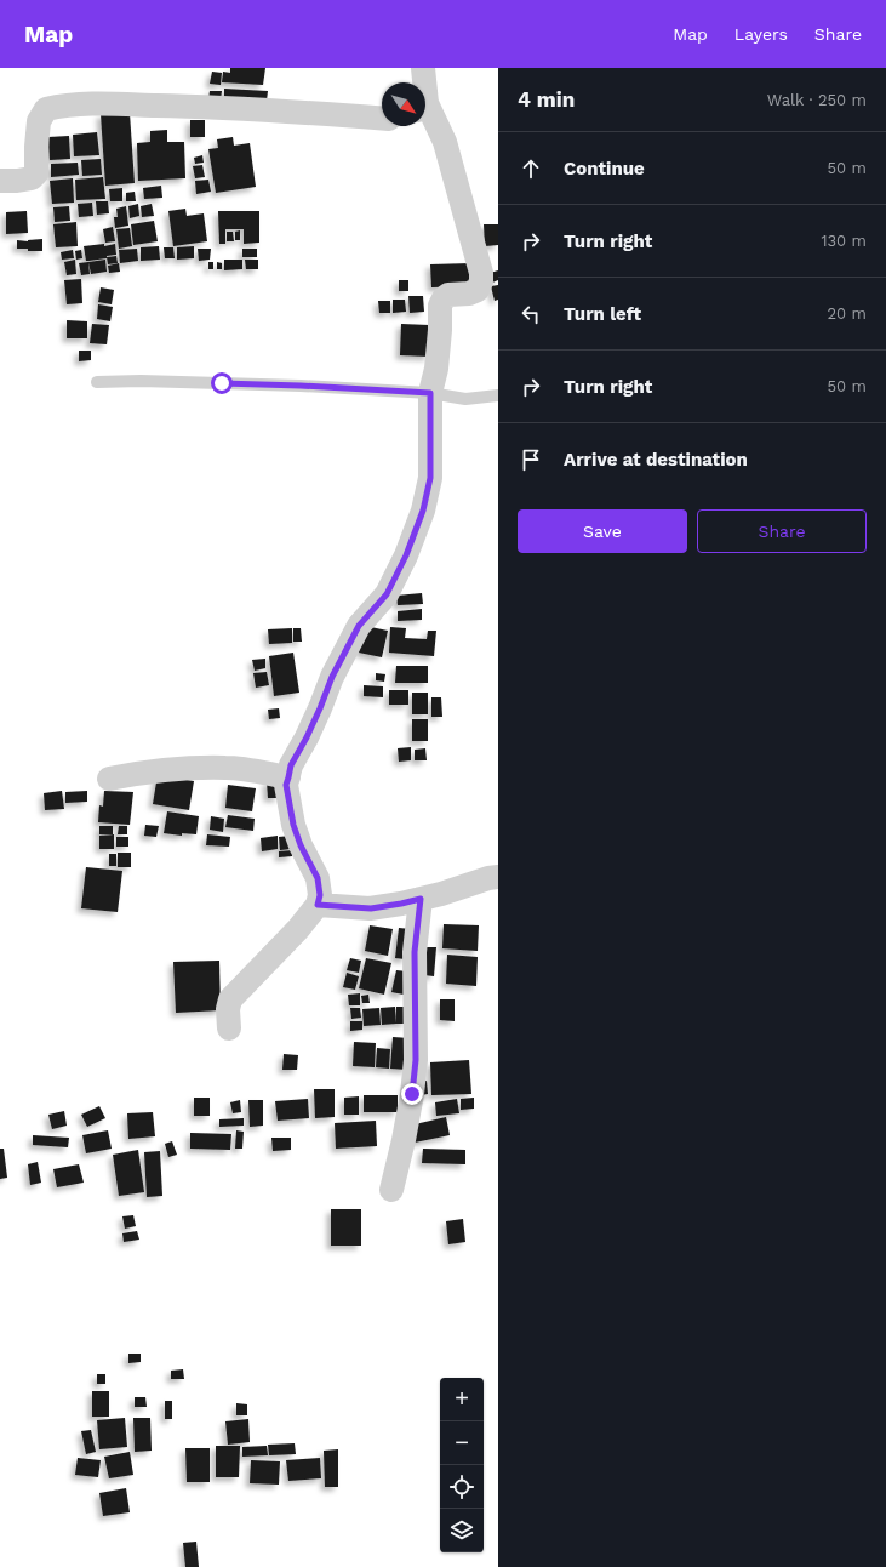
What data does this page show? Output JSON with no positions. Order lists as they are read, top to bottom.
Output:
{
  "north": "bottom right",
  "page": {
    "header": "Map",
    "nav": ["Map", "Layers", "Share"],
    "heading": ["4 min", "Walk · 250 m"],
    "list": [
      ["Continue", "50 m"],
      ["Turn right", "130 m"],
      ["Turn left", "20 m"],
      ["Turn right", "50 m"],
      "Arrive at destination"
    ],
    "buttons": ["Save", "Share"],
    "map_buttons": ["+", "−"]
  }
}
